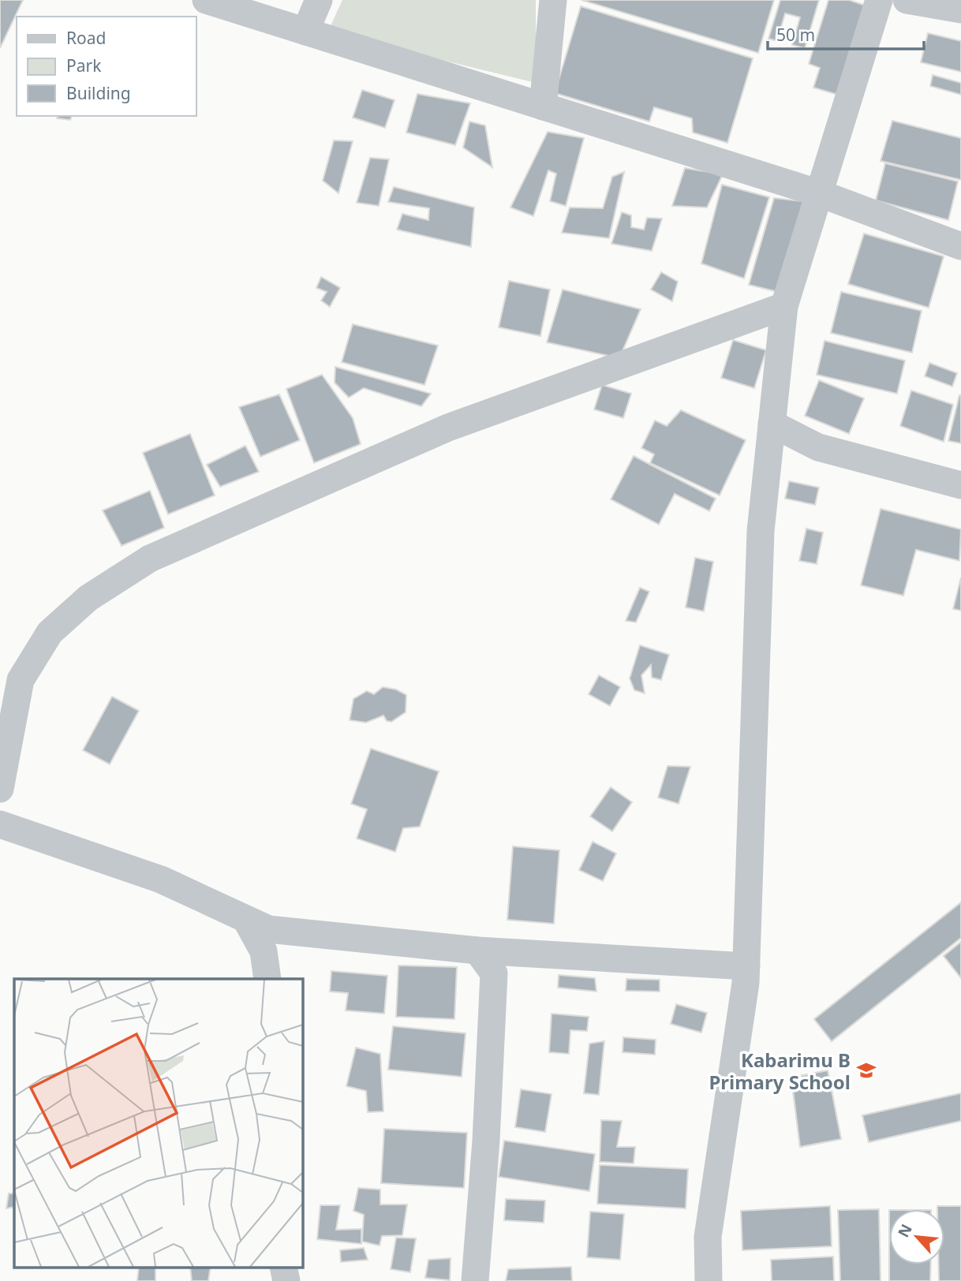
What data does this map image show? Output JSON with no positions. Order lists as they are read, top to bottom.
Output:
{
  "places": {
    "school or university": ["Kabarimu B Primary School"]
  },
  "legend": ["Road", "Park", "Building"],
  "scale_bar": "50 m",
  "north": "top left"
}
